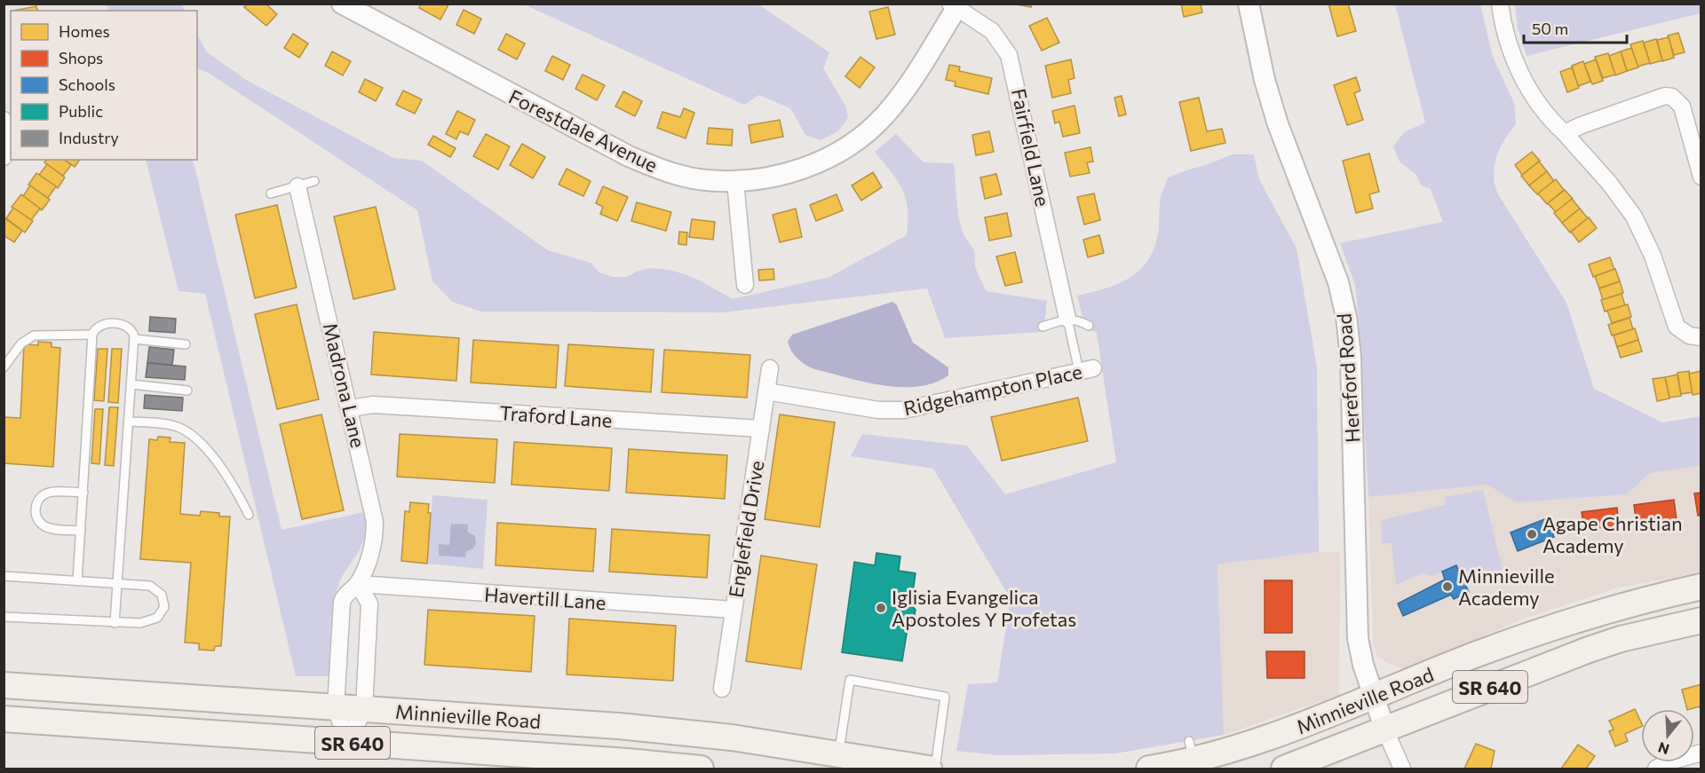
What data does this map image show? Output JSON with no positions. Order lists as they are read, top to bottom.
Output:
{
  "streets": {
    "main road": ["SR 640", "Minnieville Road"],
    "street": [
      "Forestdale Avenue",
      "Fairfield Lane",
      "Hereford Road",
      "Madrona Lane",
      "Ridgehampton Place",
      "Traford Lane",
      "Englefield Drive",
      "Havertill Lane"
    ]
  },
  "crossings": [
    ["Forestdale Avenue", "Fairfield Lane"],
    ["Hereford Road", "Minnieville Road"],
    ["Madrona Lane", "Traford Lane"],
    ["Madrona Lane", "Havertill Lane"],
    ["Madrona Lane", "Minnieville Road"],
    ["Ridgehampton Place", "Englefield Drive"],
    ["Traford Lane", "Englefield Drive"],
    ["Englefield Drive", "Havertill Lane"]
  ],
  "places": ["Agape Christian Academy", "Minnieville Academy", "Iglisia Evangelica Apostoles Y Profetas"],
  "legend": [
    "Homes",
    "Shops",
    "Schools",
    "Public",
    "Industry"
  ],
  "scale_bar": "50 m",
  "north": "bottom"
}
